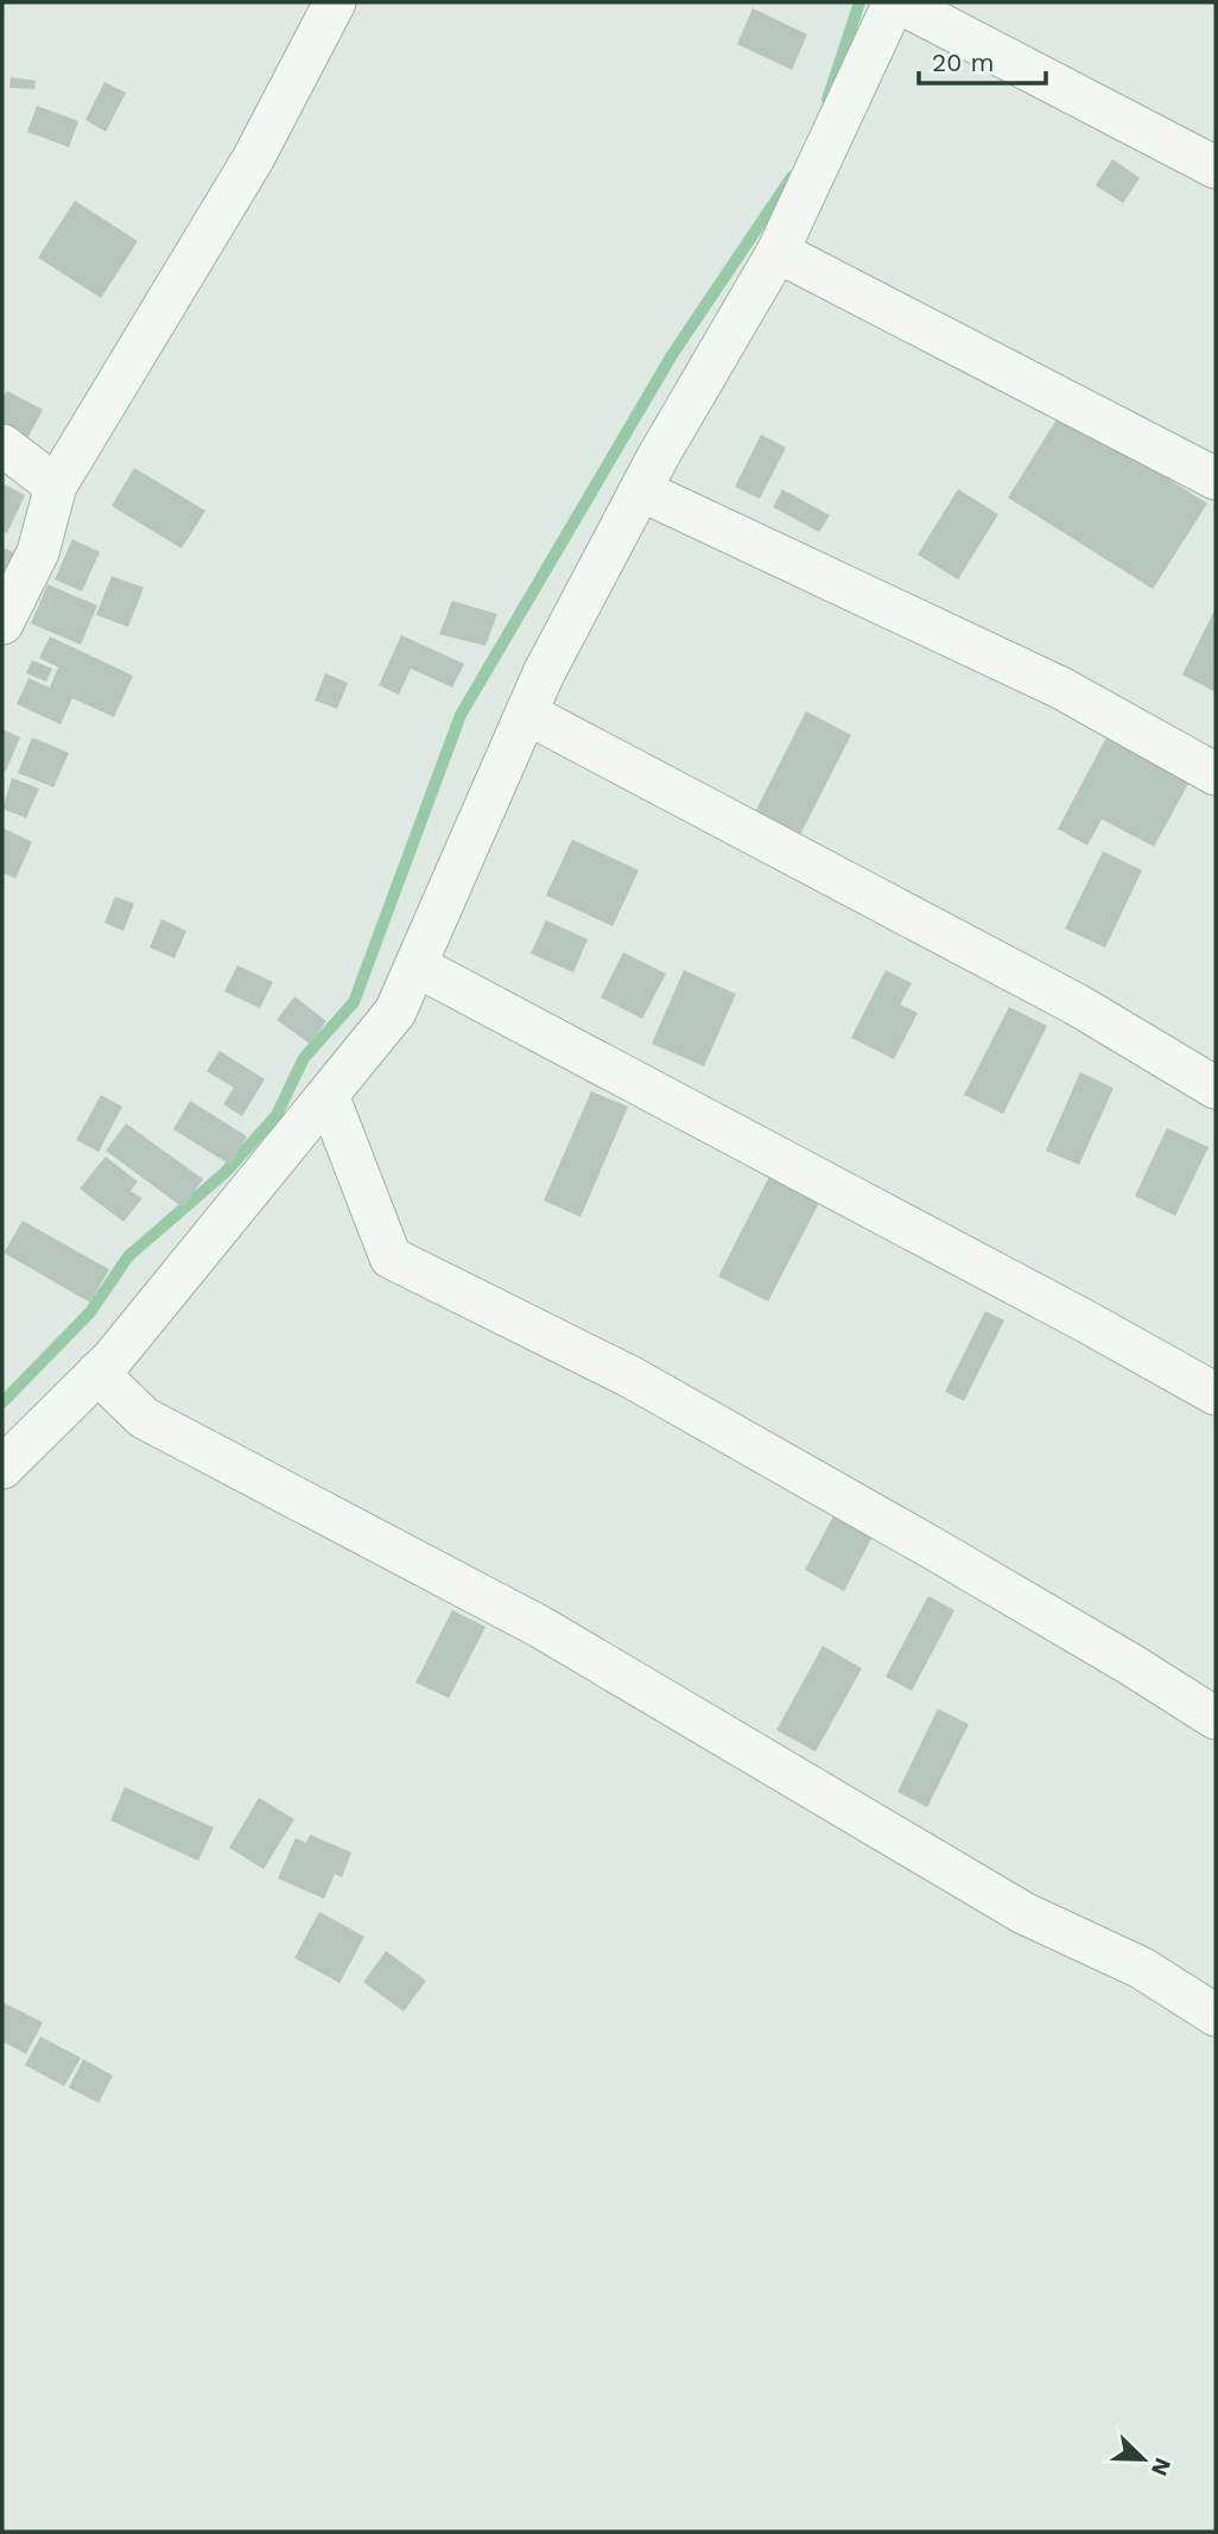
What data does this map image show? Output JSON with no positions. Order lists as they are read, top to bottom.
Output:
{
  "scale_bar": "20 m",
  "north": "bottom right"
}
